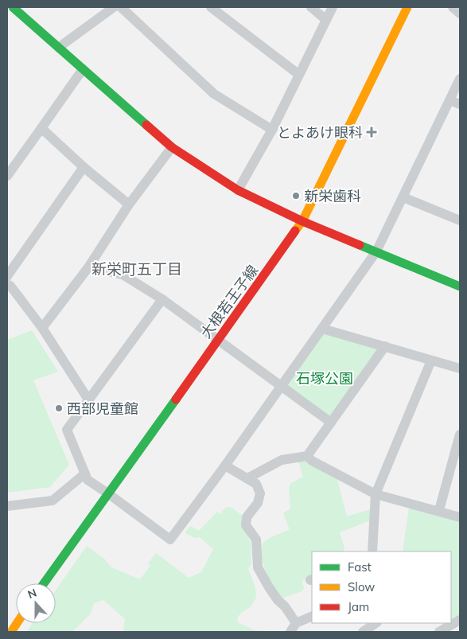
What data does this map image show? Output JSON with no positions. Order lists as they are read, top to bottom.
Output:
{
  "streets": {
    "street": ["大根若王子線"]
  },
  "districts": ["新栄町五丁目"],
  "parks": ["石塚公園"],
  "places": {
    "health": ["とよあけ眼科"],
    "other": ["新栄歯科", "西部児童館"]
  },
  "legend": ["Fast", "Slow", "Jam"],
  "north": "top"
}
